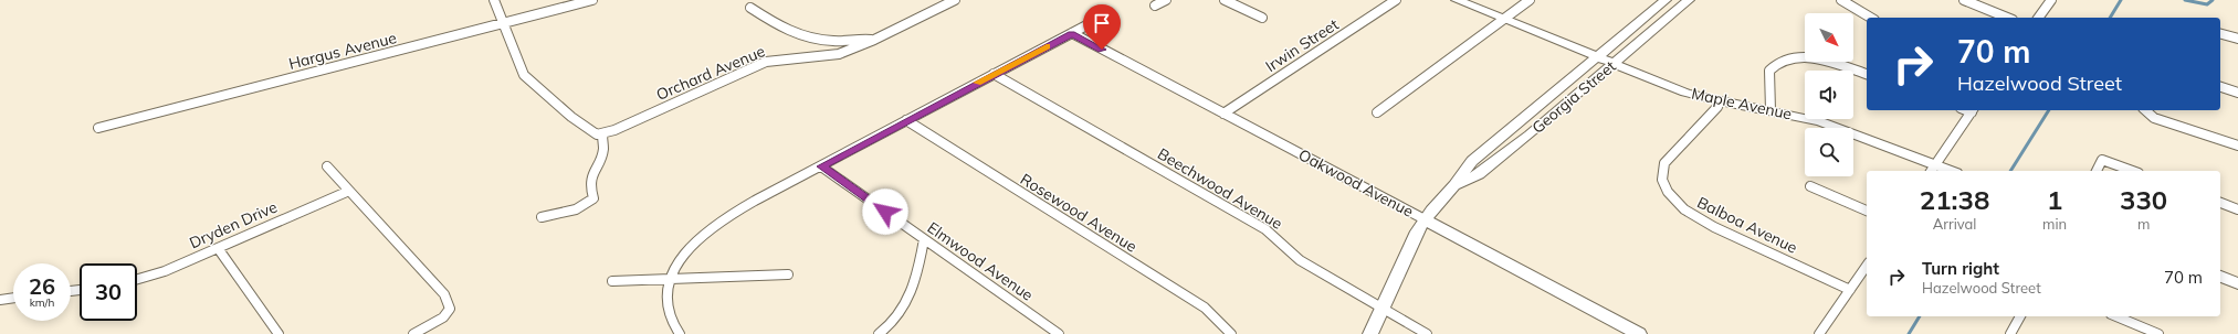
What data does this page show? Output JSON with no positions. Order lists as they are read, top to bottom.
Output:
{
  "streets": {
    "main road": ["Georgia Street", "Maple Avenue", "Oakwood Avenue"],
    "street": [
      "Irwin Street",
      "Hargus Avenue",
      "Orchard Avenue",
      "Beechwood Avenue",
      "Rosewood Avenue",
      "Dryden Drive",
      "Balboa Avenue",
      "Elmwood Avenue"
    ]
  },
  "crossings": [
    ["Irwin Street", "Oakwood Avenue"],
    ["Hargus Avenue", "Orchard Avenue"],
    ["Georgia Street", "Maple Avenue"],
    ["Georgia Street", "Oakwood Avenue"],
    ["Georgia Street", "Beechwood Avenue"],
    ["Maple Avenue", "Balboa Avenue"]
  ],
  "north": "bottom right",
  "page": {
    "turn": ["70 m", "Hazelwood Street"],
    "eta": [
      "21:38",
      "Arrival",
      "1",
      "min",
      "330",
      "m"
    ],
    "list": [
      {
        "name": "Turn right",
        "note": "Hazelwood Street",
        "value": "70 m"
      }
    ],
    "speed": "26 km/h",
    "limit": "30"
  }
}
